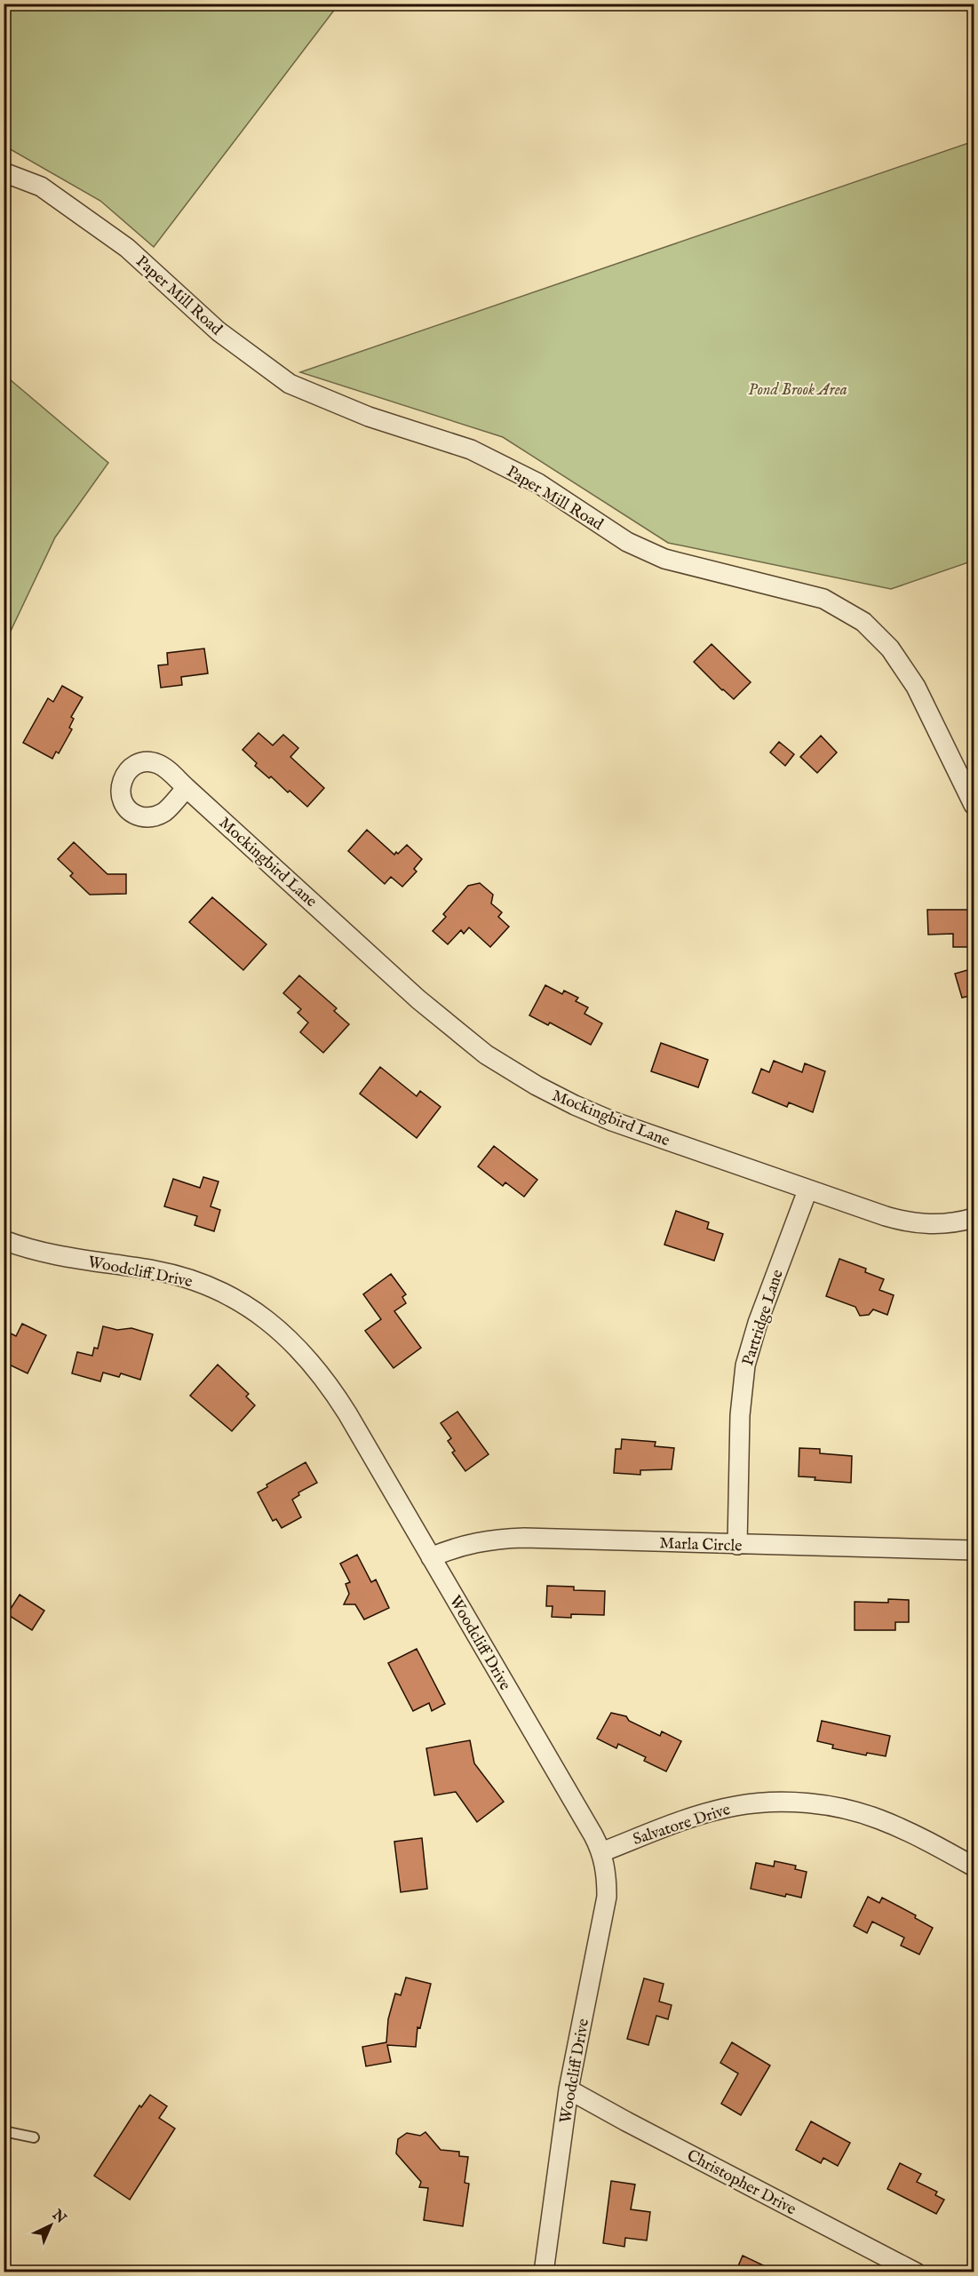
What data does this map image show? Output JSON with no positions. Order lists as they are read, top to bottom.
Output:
{
  "streets": {
    "street": [
      "Paper Mill Road",
      "Mockingbird Lane",
      "Woodcliff Drive",
      "Partridge Lane",
      "Marla Circle",
      "Salvatore Drive",
      "Christopher Drive"
    ]
  },
  "crossings": [
    ["Mockingbird Lane", "Partridge Lane"],
    ["Woodcliff Drive", "Marla Circle"],
    ["Woodcliff Drive", "Salvatore Drive"],
    ["Woodcliff Drive", "Christopher Drive"],
    ["Partridge Lane", "Marla Circle"]
  ],
  "parks": ["Pond Brook Area"],
  "north": "top right"
}
